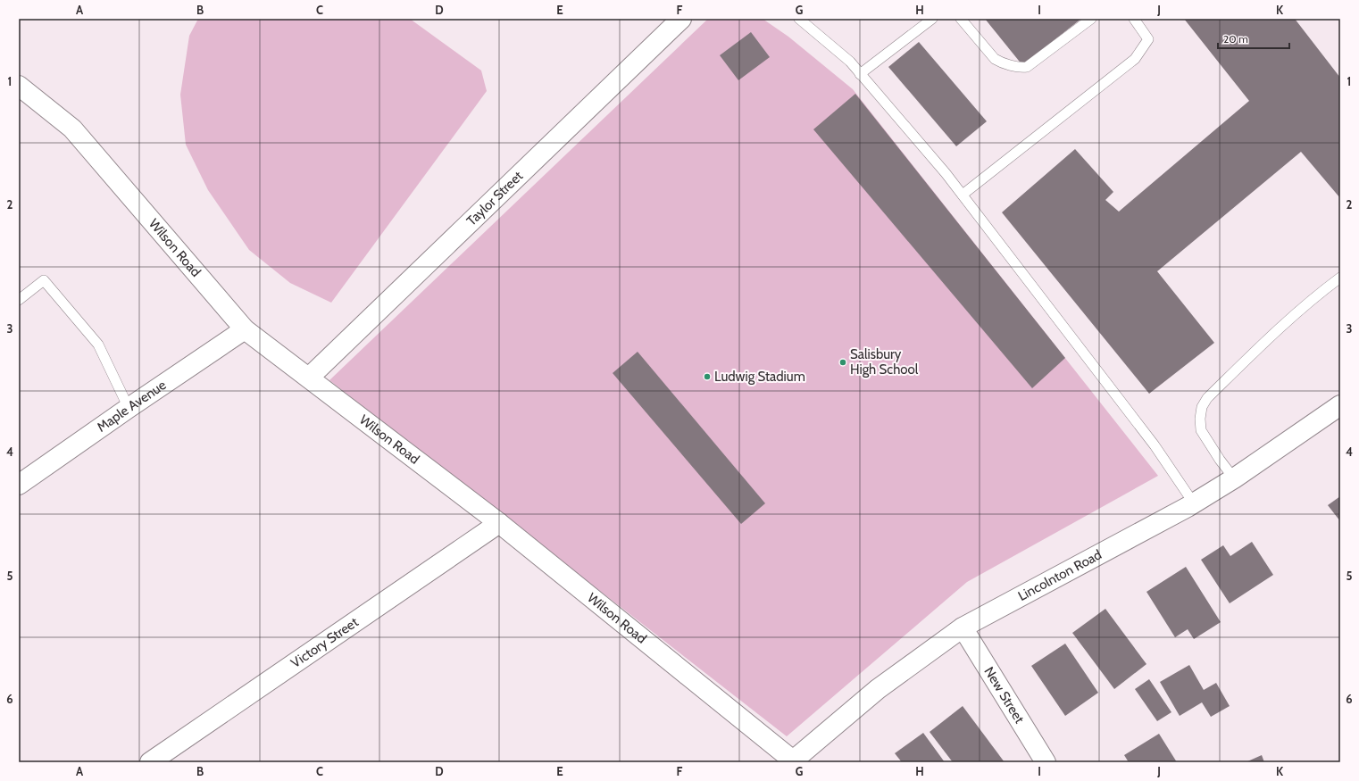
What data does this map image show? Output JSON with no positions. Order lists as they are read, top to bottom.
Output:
{
  "streets": {
    "street": [
      "Taylor Street",
      "Wilson Road",
      "Maple Avenue",
      "Lincolnton Road",
      "Victory Street",
      "New Street"
    ]
  },
  "crossings": [
    ["Taylor Street", "Wilson Road"],
    ["Wilson Road", "Maple Avenue"],
    ["Wilson Road", "Lincolnton Road"],
    ["Wilson Road", "Victory Street"],
    ["Lincolnton Road", "New Street"]
  ],
  "places": ["Salisbury High School", "Ludwig Stadium"],
  "scale_bar": "20 m",
  "grid": {
    "columns": [
      "A",
      "B",
      "C",
      "D",
      "E",
      "F",
      "G",
      "H",
      "I",
      "J",
      "K"
    ],
    "rows": [
      "1",
      "2",
      "3",
      "4",
      "5",
      "6"
    ]
  }
}
